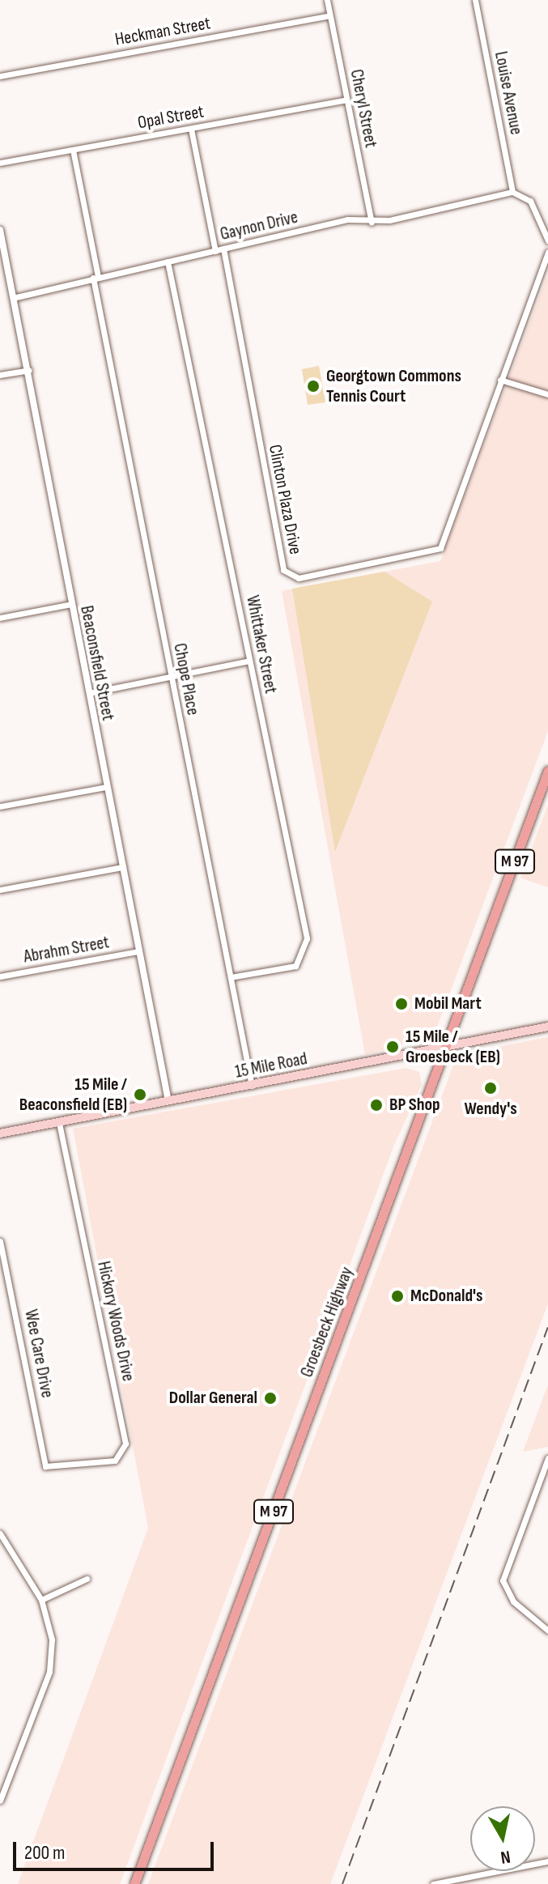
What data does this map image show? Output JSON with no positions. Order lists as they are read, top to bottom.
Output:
{
  "streets": {
    "main road": ["M 97", "15 Mile Road", "Groesbeck Highway"],
    "street": [
      "Heckman Street",
      "Louise Avenue",
      "Cheryl Street",
      "Opal Street",
      "Gaynon Drive",
      "Clinton Plaza Drive",
      "Whittaker Street",
      "Beaconsfield Street",
      "Chope Place",
      "Abrahm Street",
      "Hickory Woods Drive",
      "Wee Care Drive"
    ]
  },
  "crossings": [
    ["Heckman Street", "Cheryl Street"],
    ["Louise Avenue", "Gaynon Drive"],
    ["Cheryl Street", "Opal Street"],
    ["Cheryl Street", "Gaynon Drive"],
    ["Opal Street", "Chope Place"],
    ["Gaynon Drive", "Clinton Plaza Drive"],
    ["Gaynon Drive", "Whittaker Street"],
    ["Gaynon Drive", "Beaconsfield Street"],
    ["Gaynon Drive", "Chope Place"],
    ["Whittaker Street", "Chope Place"],
    ["Beaconsfield Street", "Abrahm Street"],
    ["Beaconsfield Street", "15 Mile Road"],
    ["Chope Place", "15 Mile Road"],
    ["15 Mile Road", "Hickory Woods Drive"],
    ["15 Mile Road", "Groesbeck Highway"],
    ["Hickory Woods Drive", "Wee Care Drive"]
  ],
  "places": [
    "Georgtown Commons Tennis Court",
    "Mobil Mart",
    "15 Mile / Groesbeck (EB)",
    "Wendy's",
    "15 Mile / Beaconsfield (EB)",
    "BP Shop",
    "McDonald's",
    "Dollar General"
  ],
  "scale_bar": "200 m",
  "north": "bottom"
}
